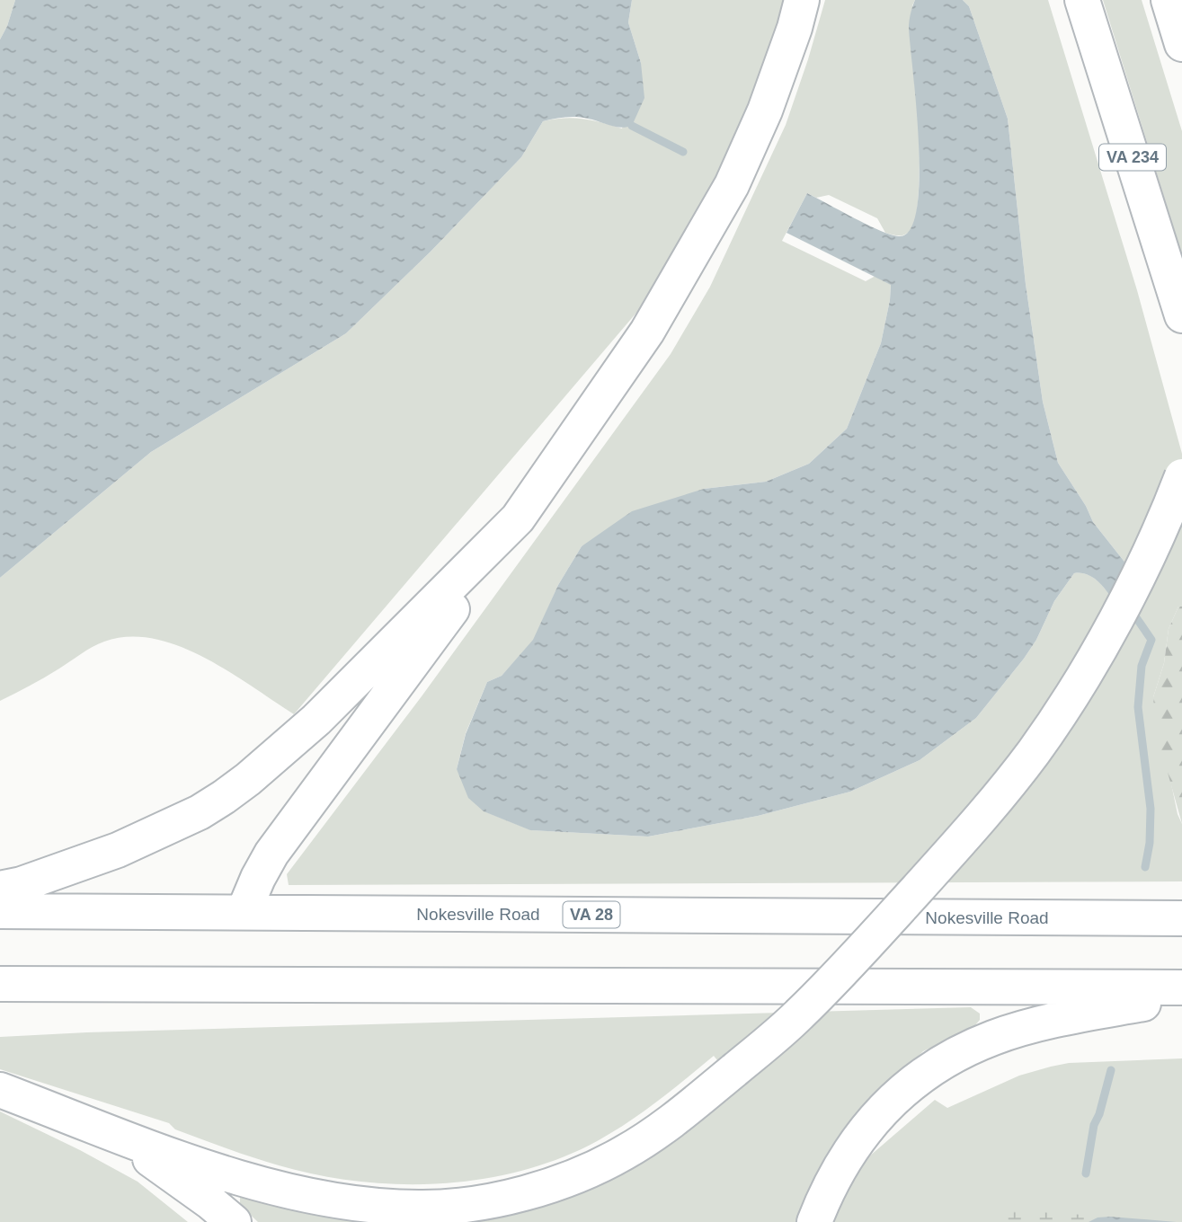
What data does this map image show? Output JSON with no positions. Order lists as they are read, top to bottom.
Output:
{
  "streets": {
    "highway": ["VA 234", "Nokesville Road", "VA 28"]
  }
}
